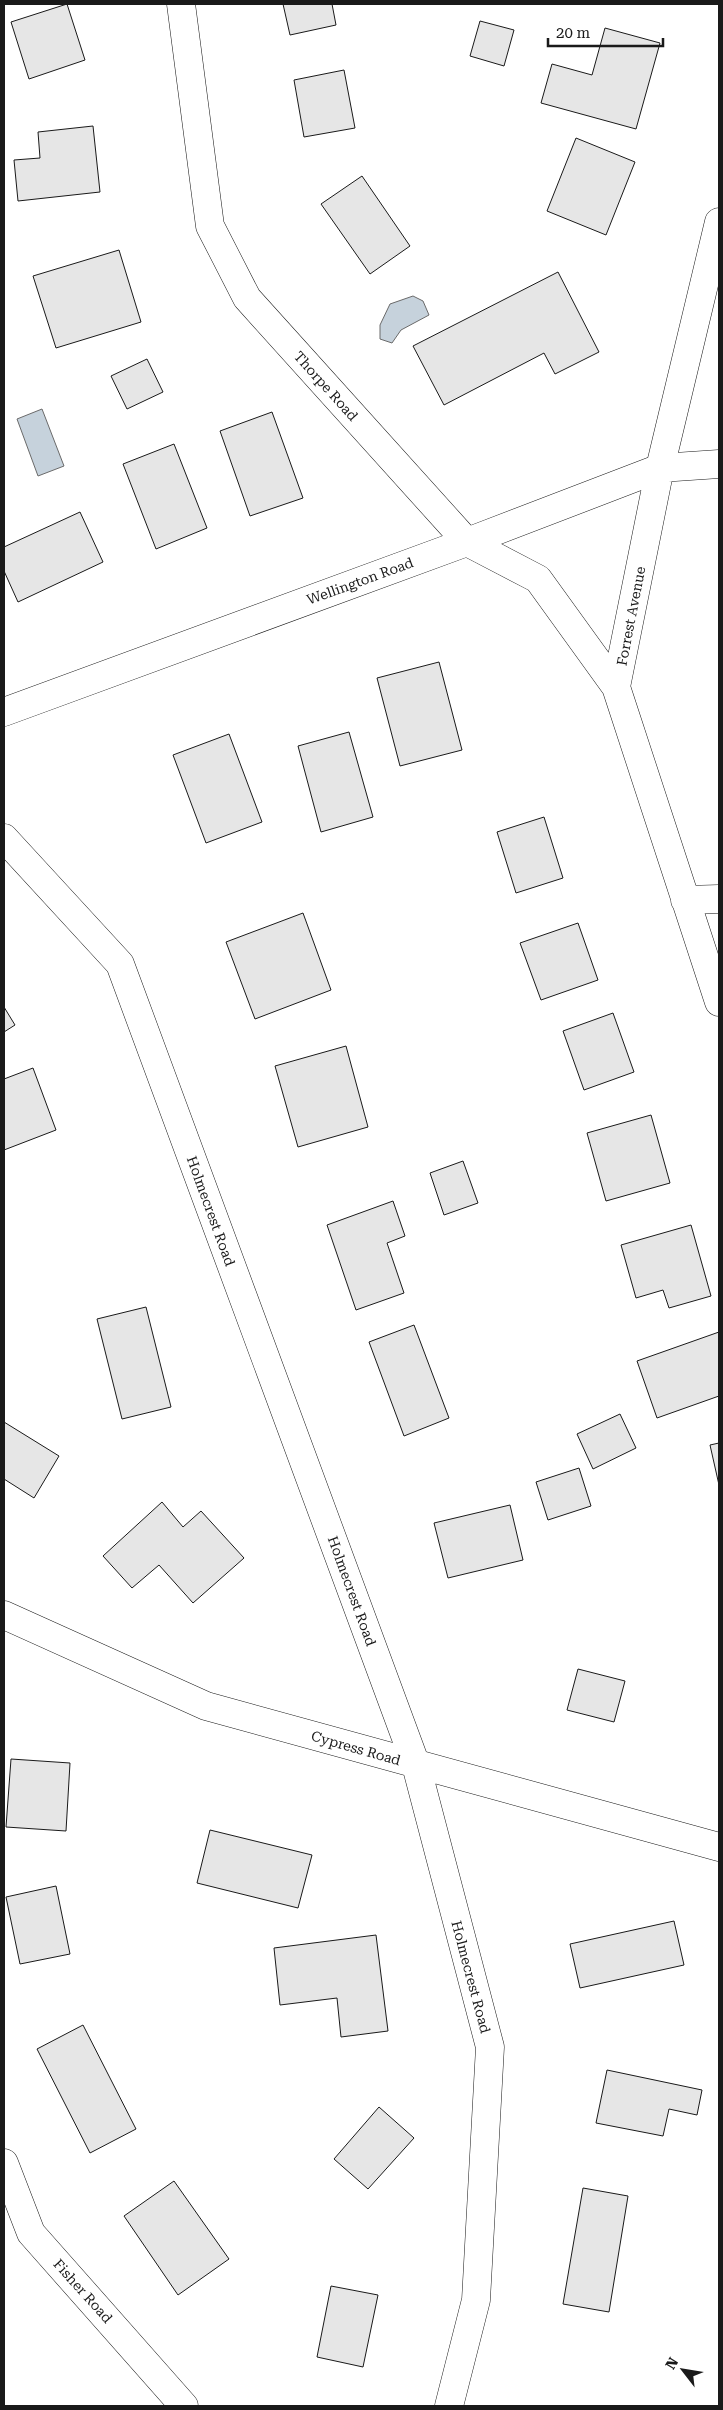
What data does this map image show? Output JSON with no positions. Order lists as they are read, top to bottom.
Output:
{
  "streets": {
    "street": [
      "Thorpe Road",
      "Wellington Road",
      "Forrest Avenue",
      "Holmecrest Road",
      "Cypress Road",
      "Fisher Road"
    ]
  },
  "crossings": [
    ["Thorpe Road", "Wellington Road"],
    ["Thorpe Road", "Forrest Avenue"],
    ["Wellington Road", "Forrest Avenue"],
    ["Holmecrest Road", "Cypress Road"]
  ],
  "scale_bar": "20 m",
  "north": "top left"
}
